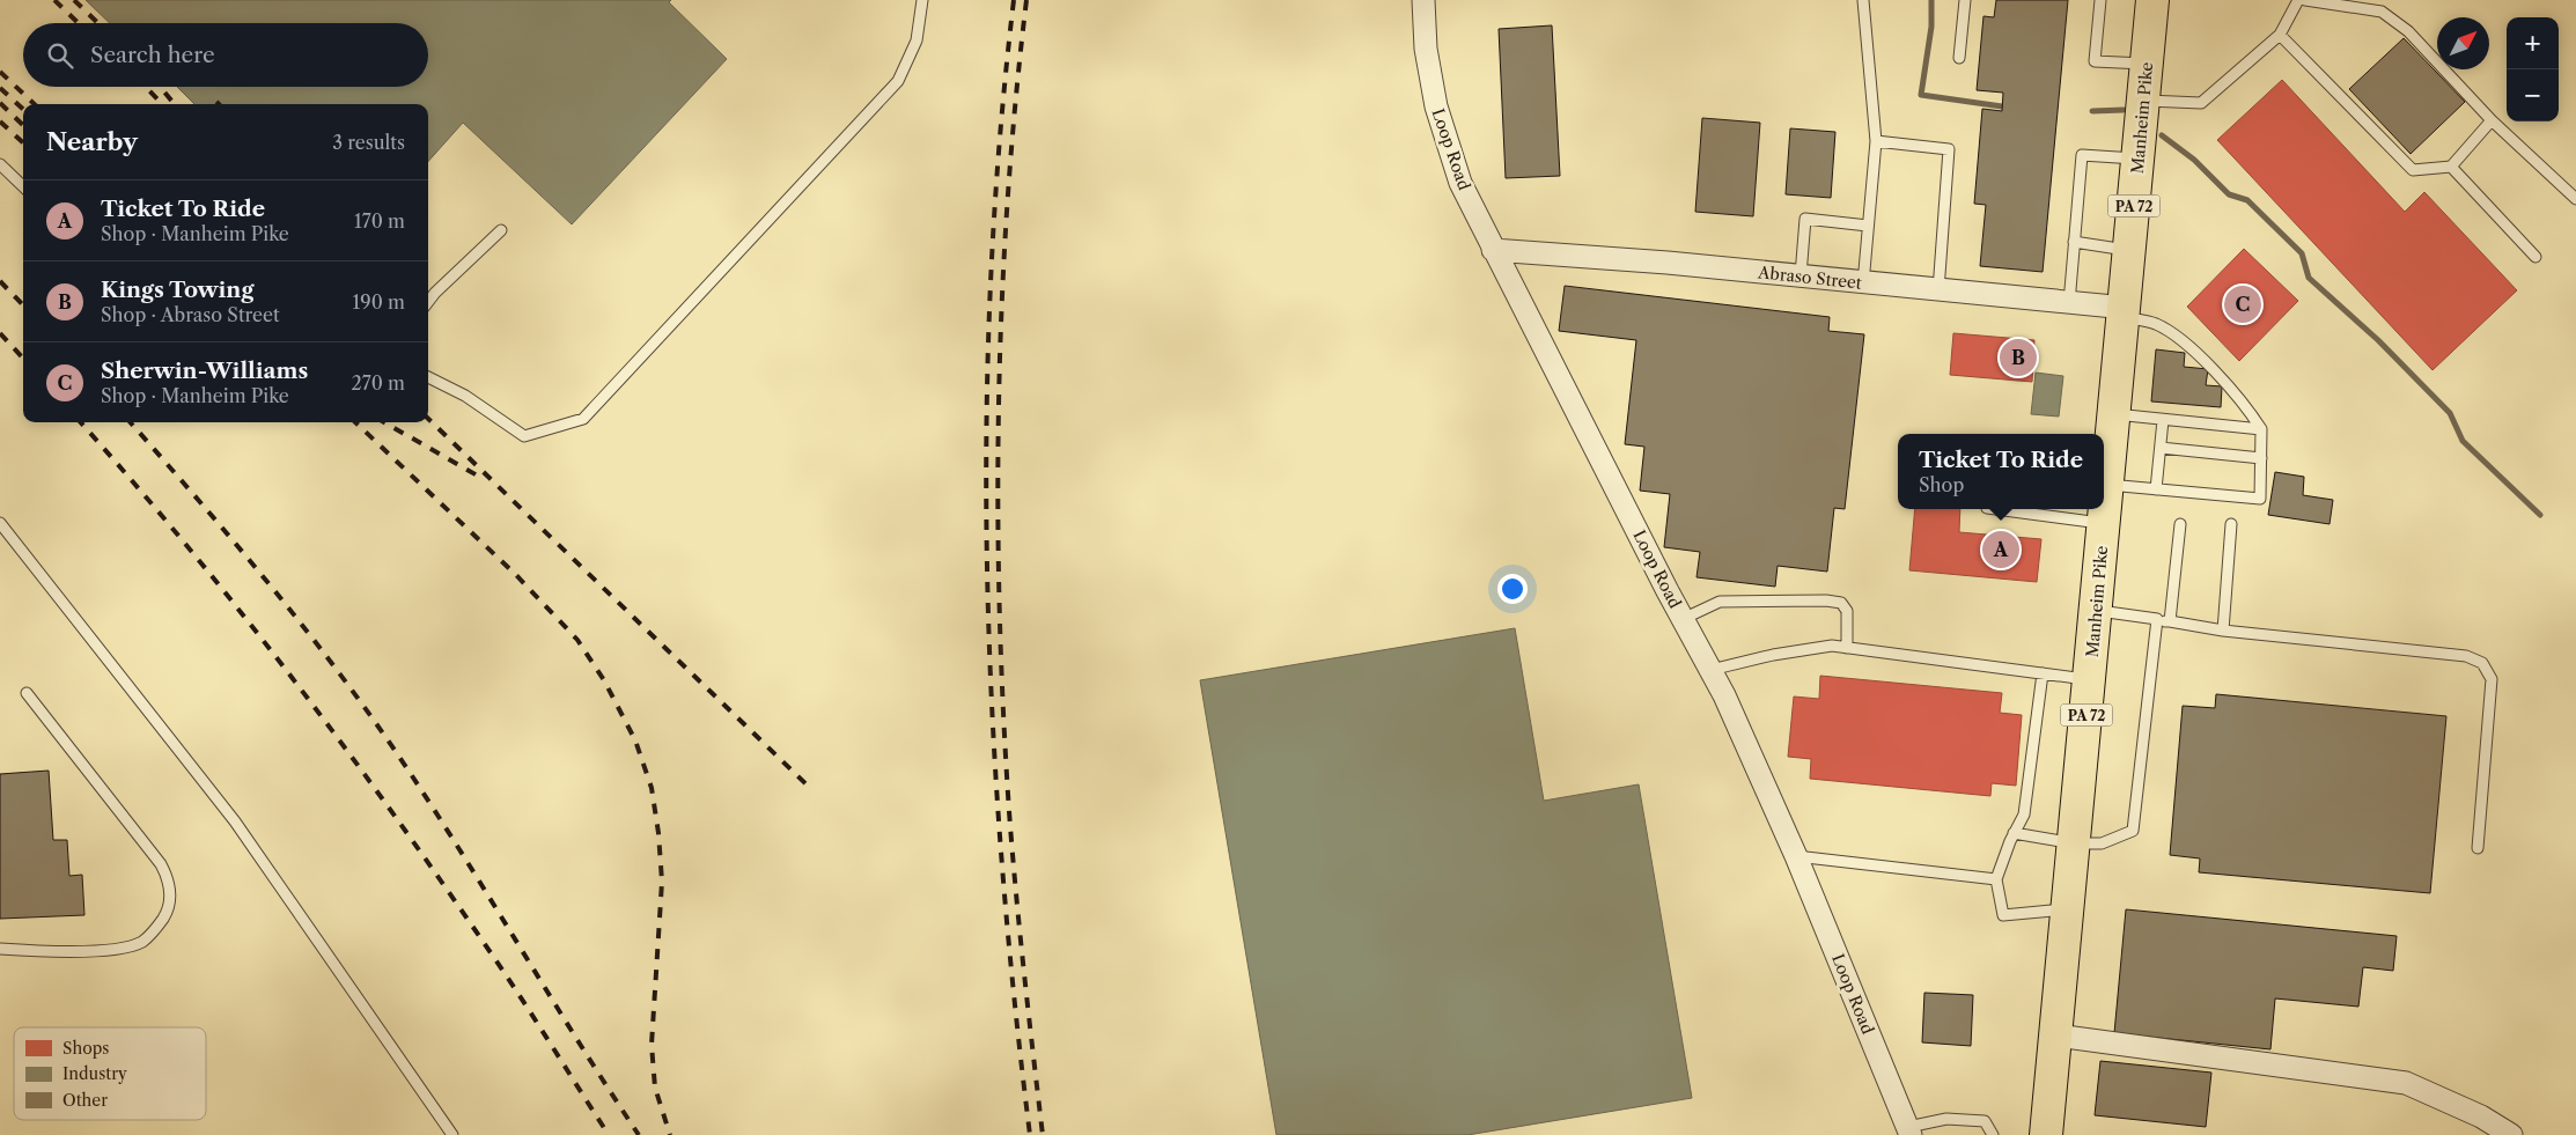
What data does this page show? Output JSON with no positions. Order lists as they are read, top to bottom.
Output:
{
  "streets": {
    "main road": ["Manheim Pike", "PA 72"],
    "street": ["Loop Road", "Abraso Street"]
  },
  "crossings": [
    ["Manheim Pike", "Abraso Street"],
    ["Loop Road", "Abraso Street"]
  ],
  "legend": ["Shops", "Industry", "Other"],
  "north": "top right",
  "page": {
    "map_buttons": ["+", "−"],
    "search": "Search here",
    "heading": ["Nearby", "3 results"],
    "list": [
      {
        "mark": "A",
        "name": "Ticket To Ride",
        "note": "Shop · Manheim Pike",
        "value": "170 m"
      },
      {
        "mark": "B",
        "name": "Kings Towing",
        "note": "Shop · Abraso Street",
        "value": "190 m"
      },
      {
        "mark": "C",
        "name": "Sherwin-Williams",
        "note": "Shop · Manheim Pike",
        "value": "270 m"
      }
    ],
    "pins": ["C", "B", "A"],
    "popup": ["Ticket To Ride", "Shop"]
  }
}
